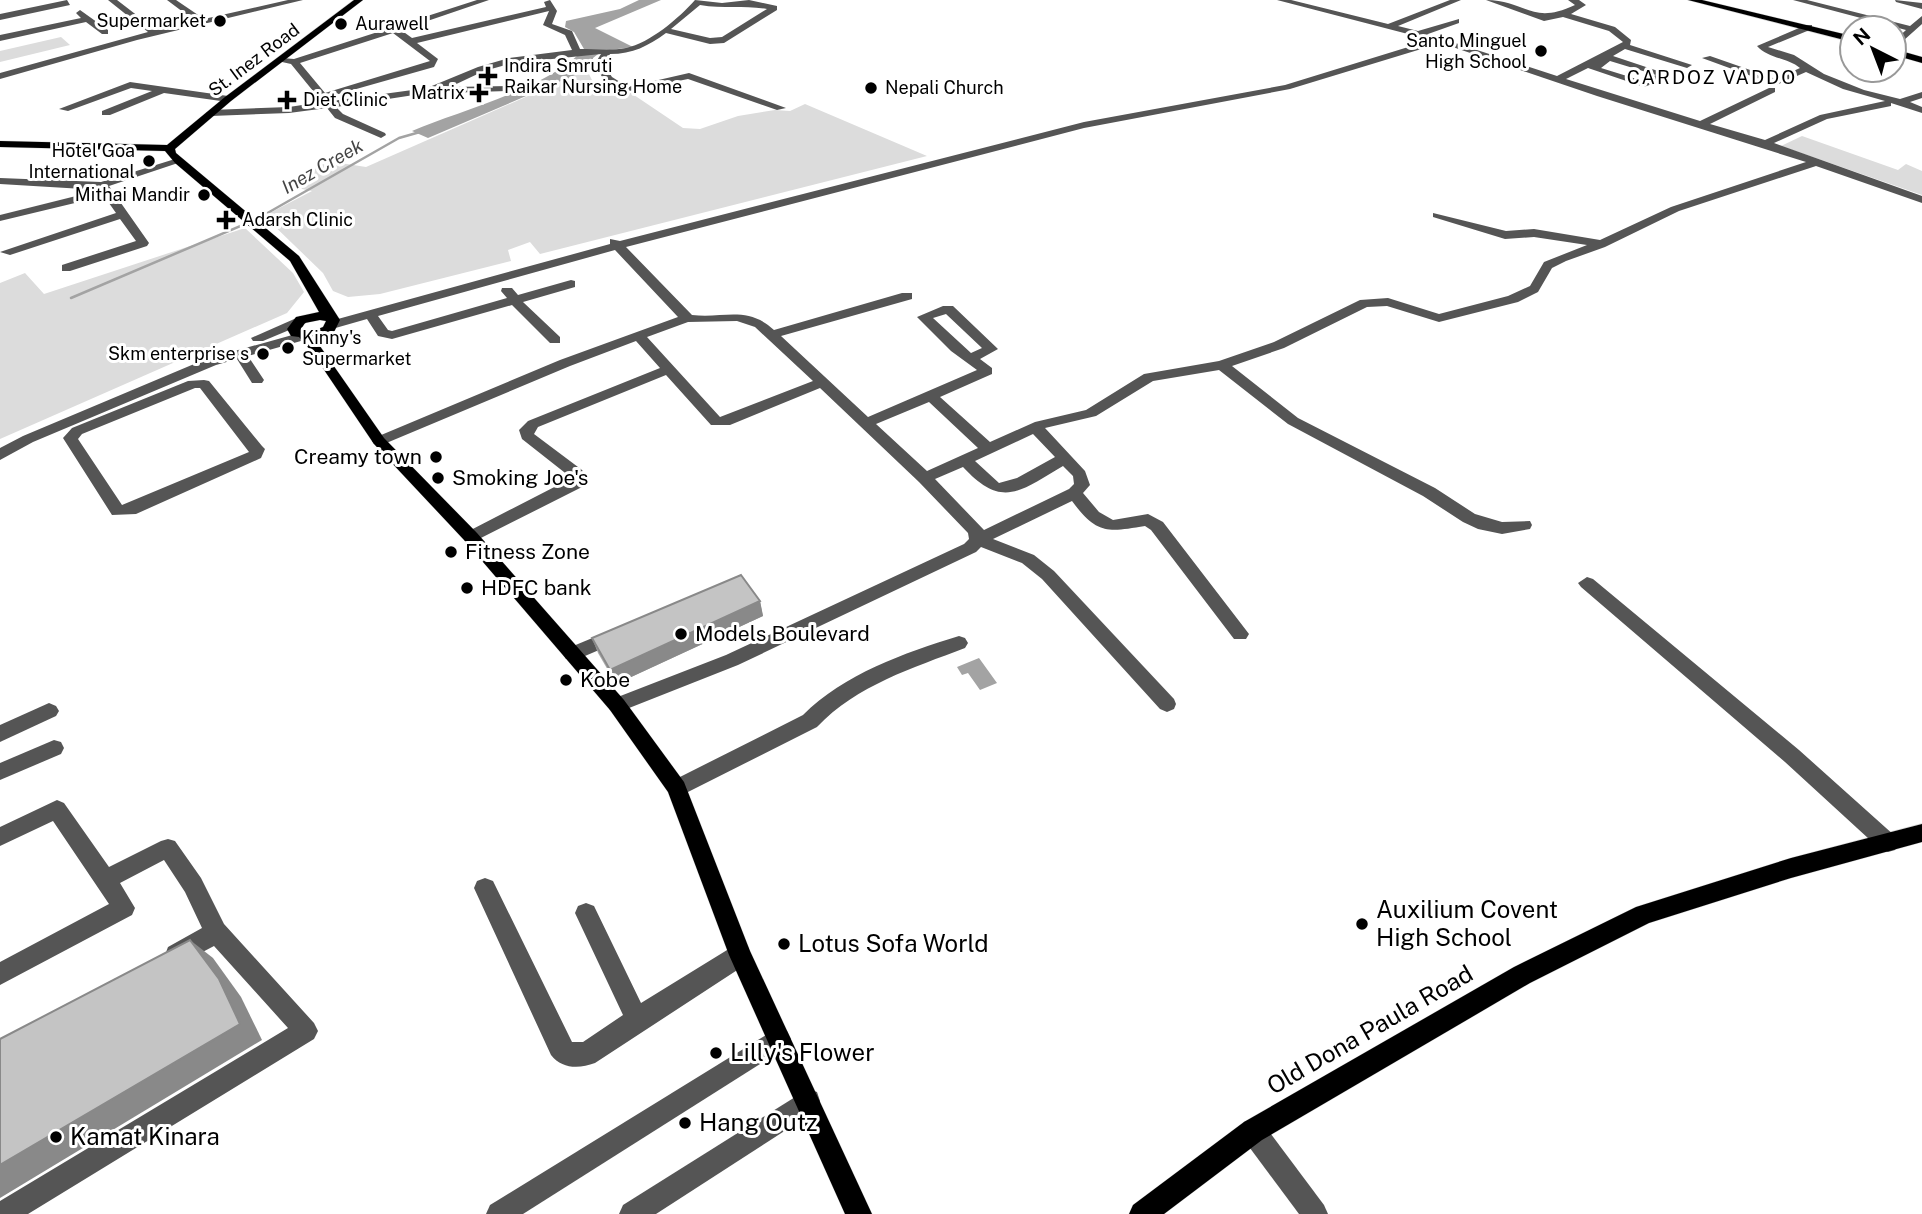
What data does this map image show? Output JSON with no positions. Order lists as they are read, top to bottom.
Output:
{
  "streets": {
    "main road": ["St. Inez Road", "Old Dona Paula Road"]
  },
  "districts": ["CARDOZ VADDO"],
  "water": ["Inez Creek"],
  "places": {
    "other": [
      "Supermarket",
      "Aurawell",
      "Santo Minguel High School",
      "Nepali Church",
      "Hotel Goa International",
      "Mithai Mandir",
      "Kinny's Supermarket",
      "Skm enterprise s",
      "Creamy town",
      "Smoking Joe's",
      "Fitness Zone",
      "HDFC bank",
      "Models Boulevard",
      "Kobe",
      "Auxilium Covent High School",
      "Lotus Sofa World",
      "Lilly's Flower",
      "Hang Outz",
      "Kamat Kinara"
    ],
    "health": [
      "Indira Smruti Raikar Nursing Home",
      "Matrix",
      "Diet Clinic",
      "Adarsh Clinic"
    ]
  },
  "north": "top left"
}
